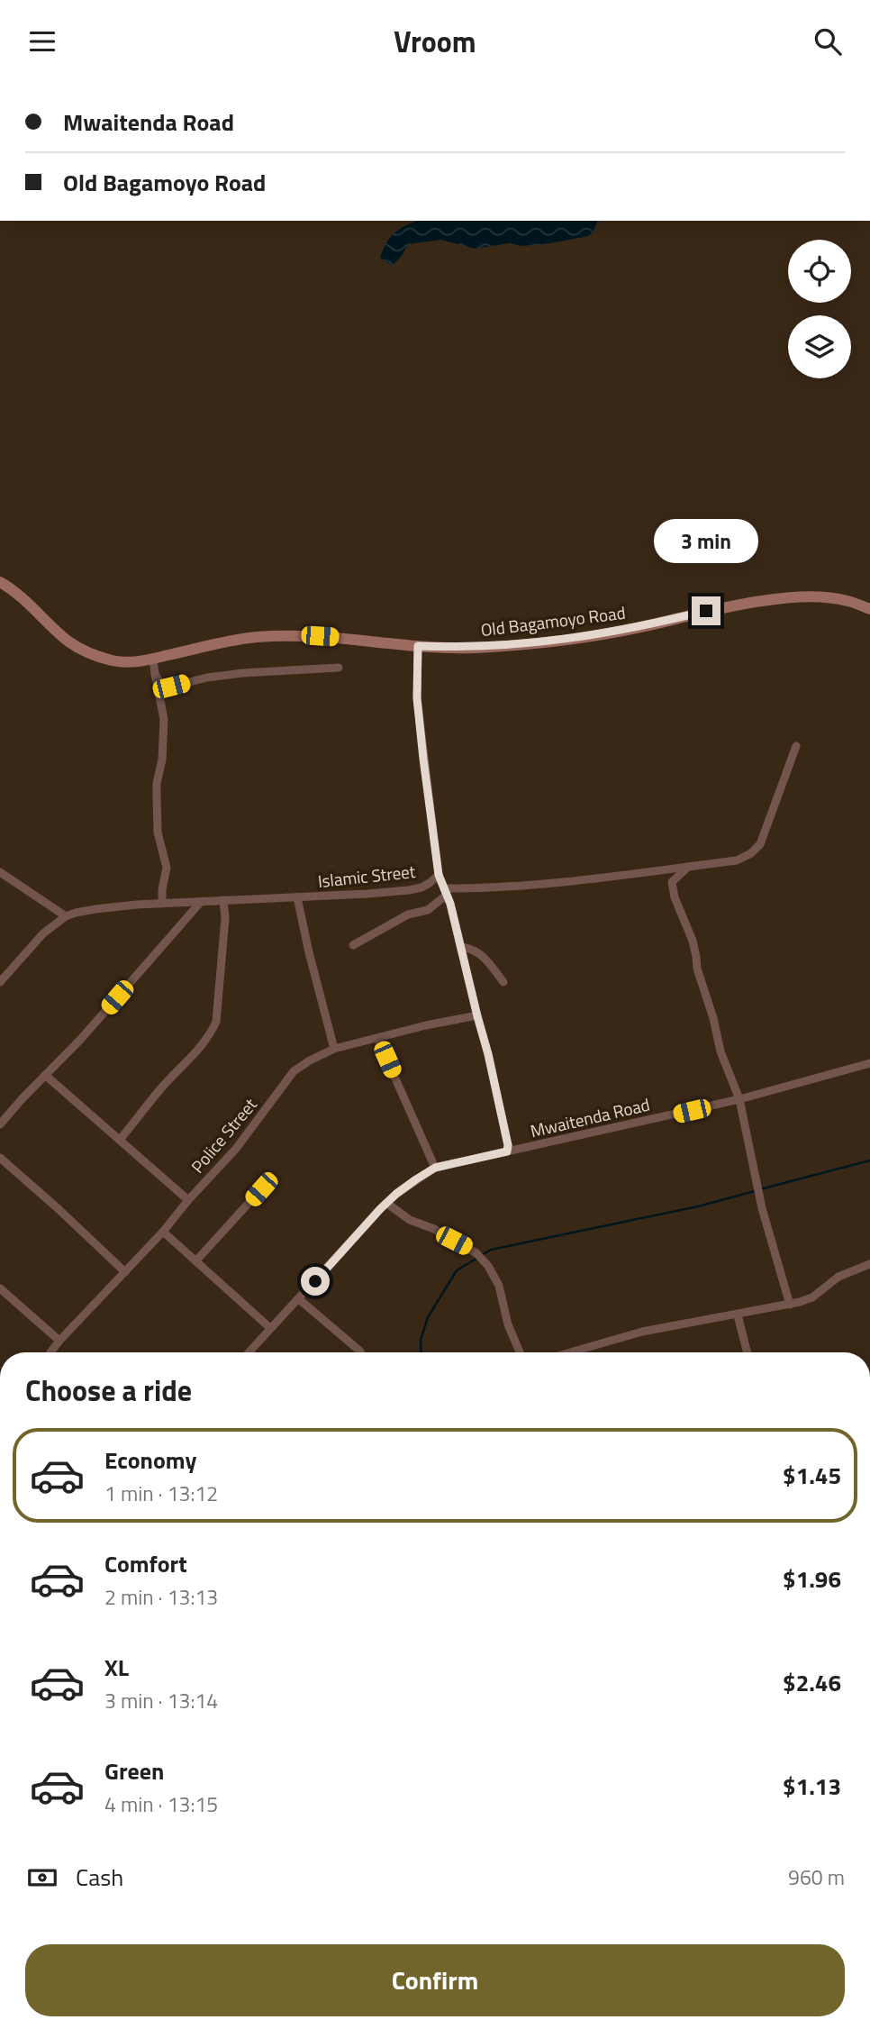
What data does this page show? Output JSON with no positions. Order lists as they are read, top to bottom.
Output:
{
  "streets": {
    "street": [
      "Old Bagamoyo Road",
      "Islamic Street",
      "Mwaitenda Road",
      "Police Street"
    ]
  },
  "crossings": [
    ["Old Bagamoyo Road", "Islamic Street"]
  ],
  "page": {
    "header": "Vroom",
    "banner": ["Mwaitenda Road", "Old Bagamoyo Road"],
    "bubble": "3 min",
    "heading": "Choose a ride",
    "list": [
      {
        "name": "Economy",
        "note": "1 min · 13:12",
        "value": "$1.45"
      },
      {
        "name": "Comfort",
        "note": "2 min · 13:13",
        "value": "$1.96"
      },
      {
        "name": "XL",
        "note": "3 min · 13:14",
        "value": "$2.46"
      },
      {
        "name": "Green",
        "note": "4 min · 13:15",
        "value": "$1.13"
      }
    ],
    "pay": ["Cash", "960 m"],
    "buttons": "Confirm"
  }
}
